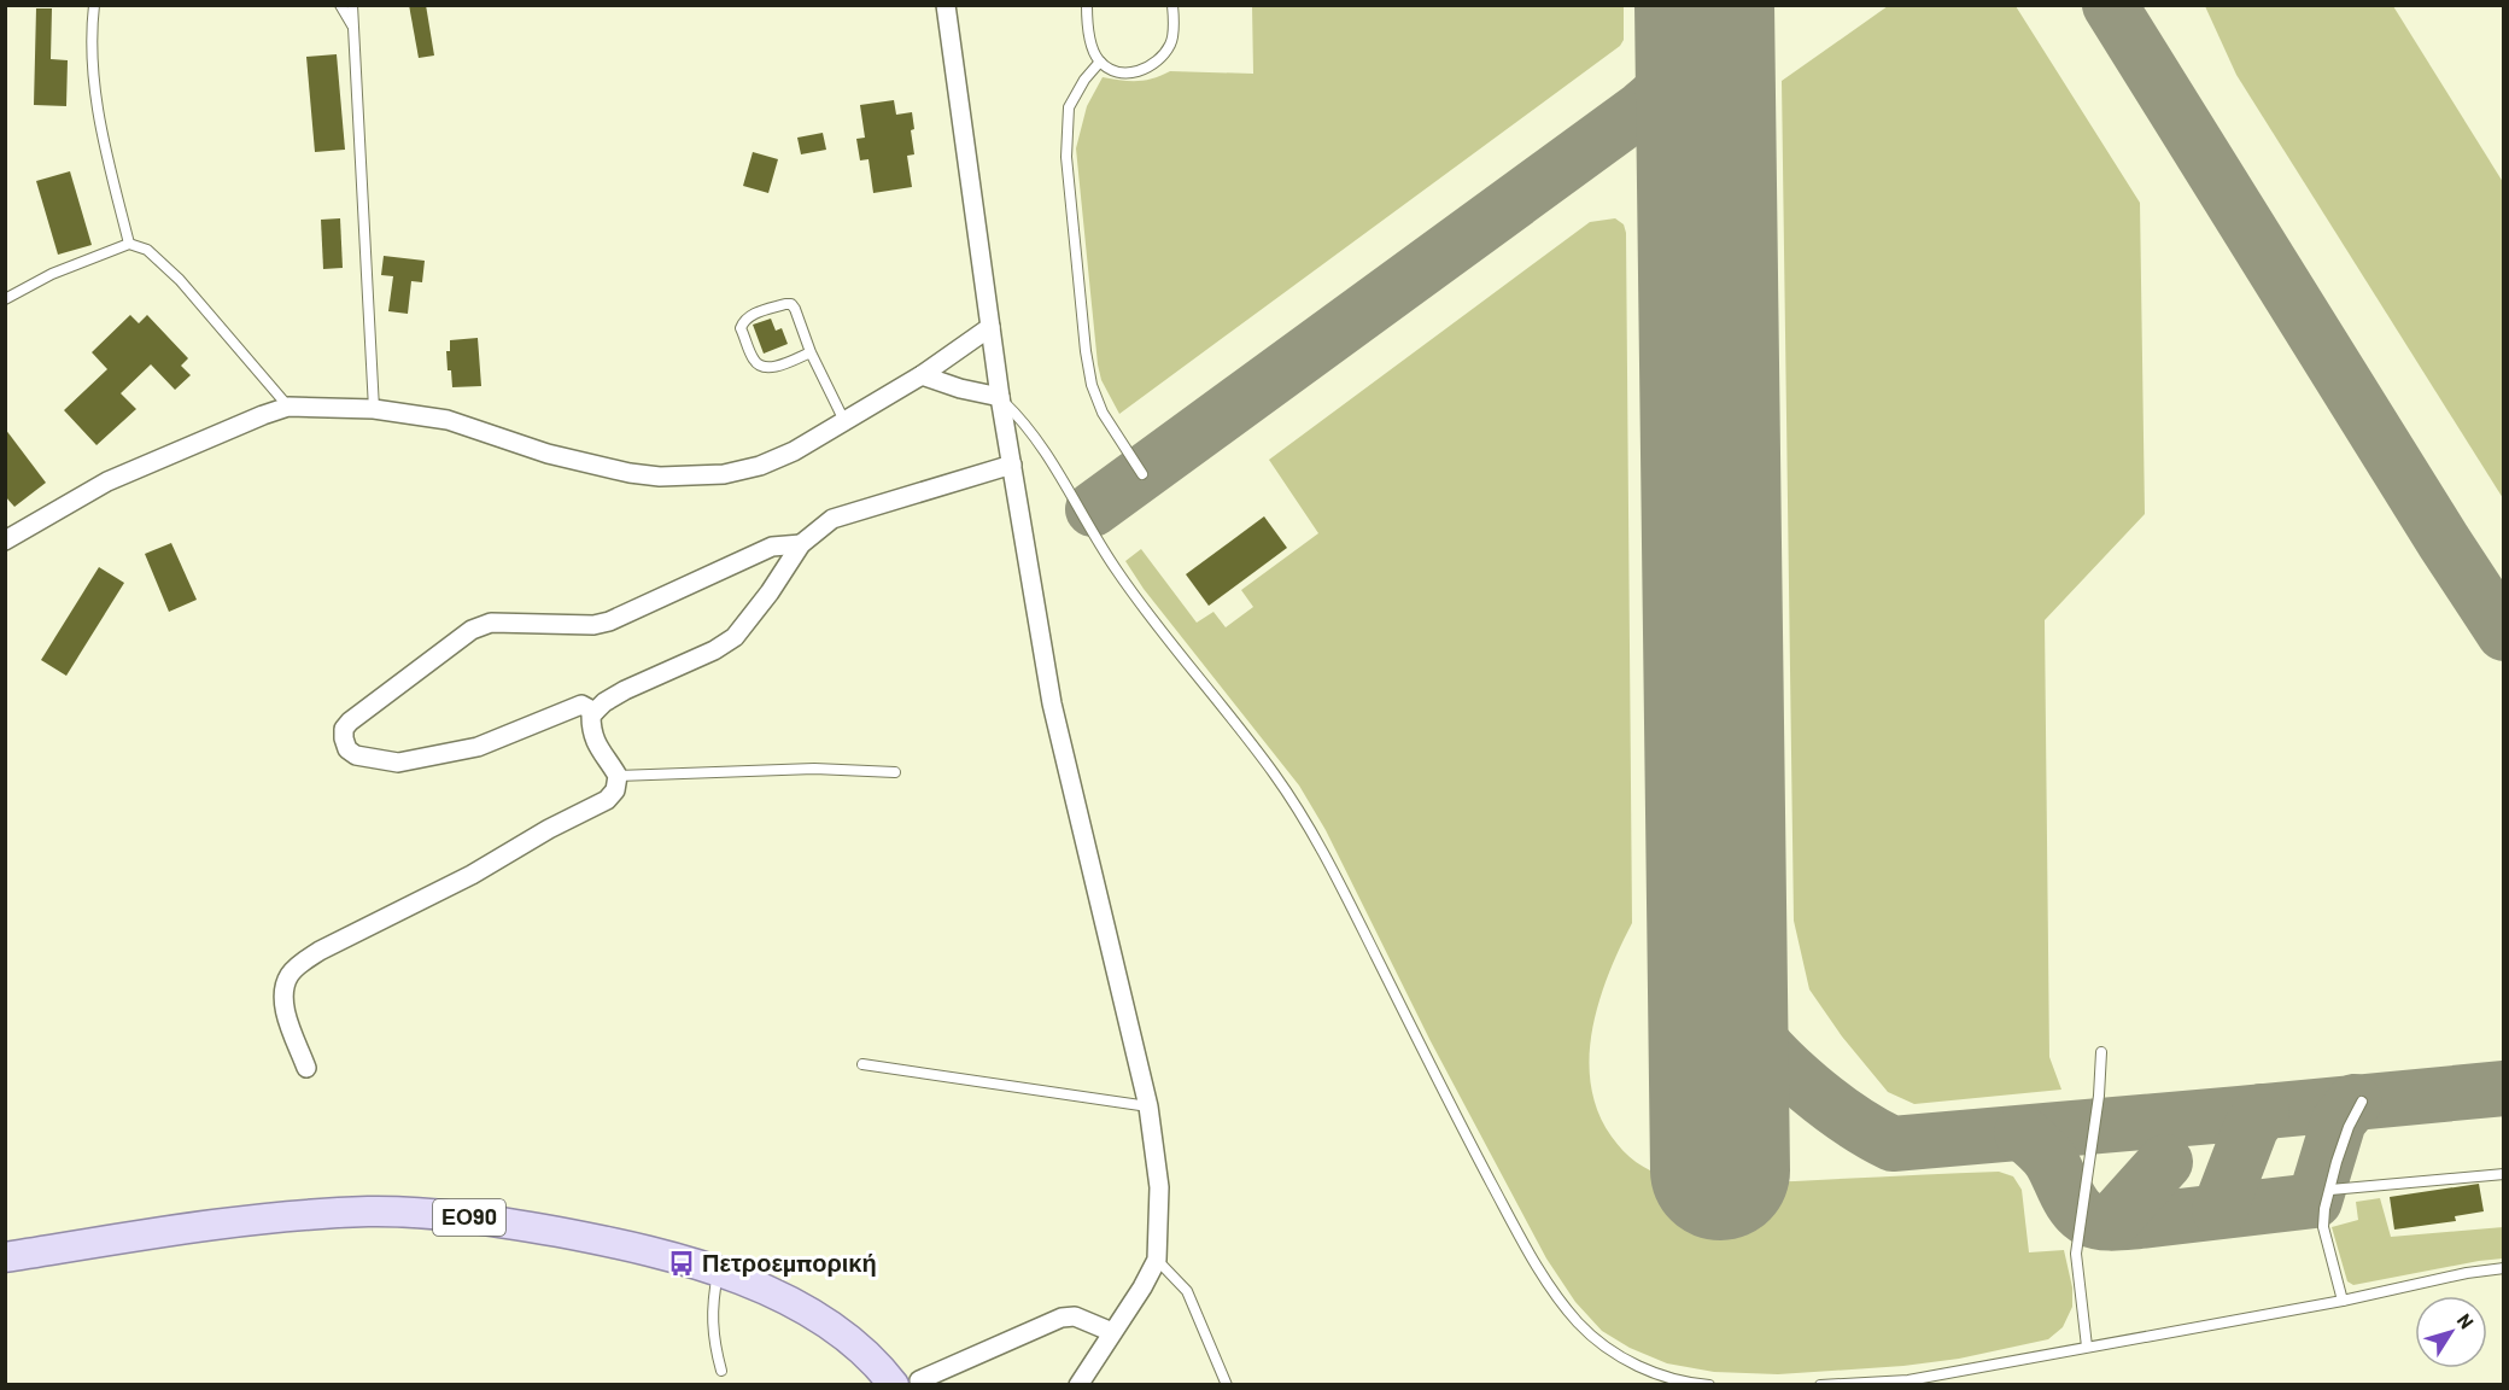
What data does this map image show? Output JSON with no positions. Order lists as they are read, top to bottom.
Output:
{
  "streets": {
    "main road": ["ΕΟ90"]
  },
  "places": {
    "bus stop": ["Πετροεμπορική"]
  },
  "north": "top right"
}
